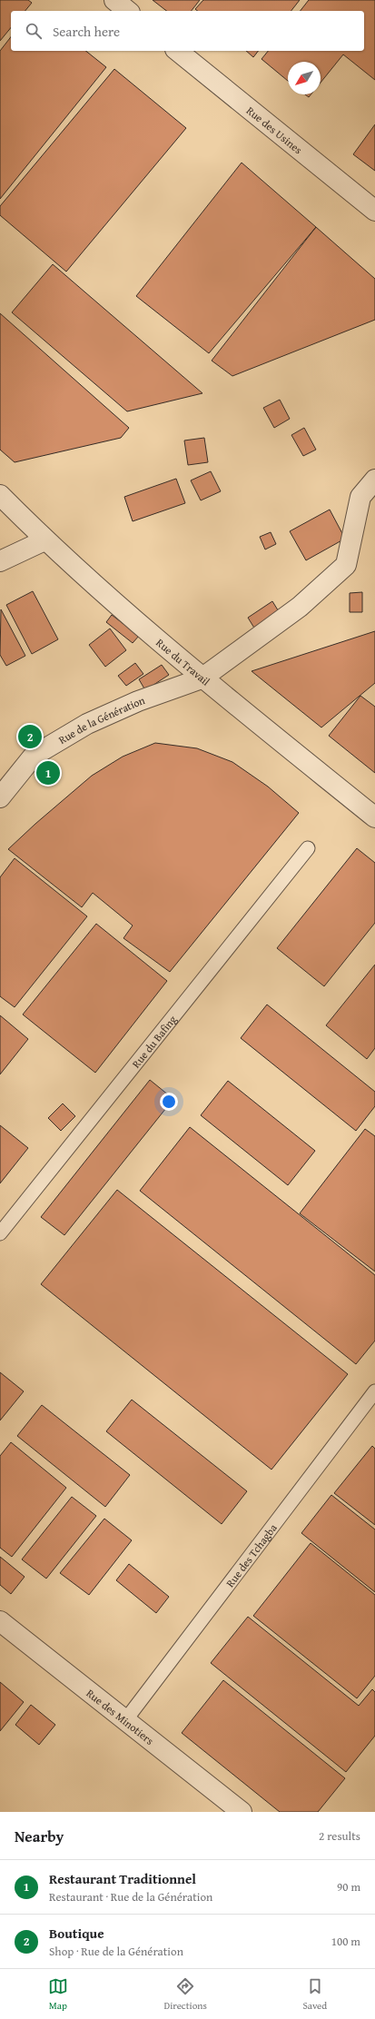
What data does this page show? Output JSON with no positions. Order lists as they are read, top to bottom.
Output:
{
  "streets": {
    "street": [
      "Rue des Usines",
      "Rue du Travail",
      "Rue de la Génération",
      "Rue des Minotiers"
    ],
    "lane": ["Rue du Bafing", "Rue des Tchagba"]
  },
  "crossings": [
    ["Rue du Travail", "Rue de la Génération"],
    ["Rue des Tchagba", "Rue des Minotiers"]
  ],
  "north": "bottom left",
  "page": {
    "search": "Search here",
    "pins": ["2", "1"],
    "heading": ["Nearby", "2 results"],
    "list": [
      {
        "mark": "1",
        "name": "Restaurant Traditionnel",
        "note": "Restaurant · Rue de la Génération",
        "value": "90 m"
      },
      {
        "mark": "2",
        "name": "Boutique",
        "note": "Shop · Rue de la Génération",
        "value": "100 m"
      }
    ],
    "nav": ["Map", "Directions", "Saved"]
  }
}
